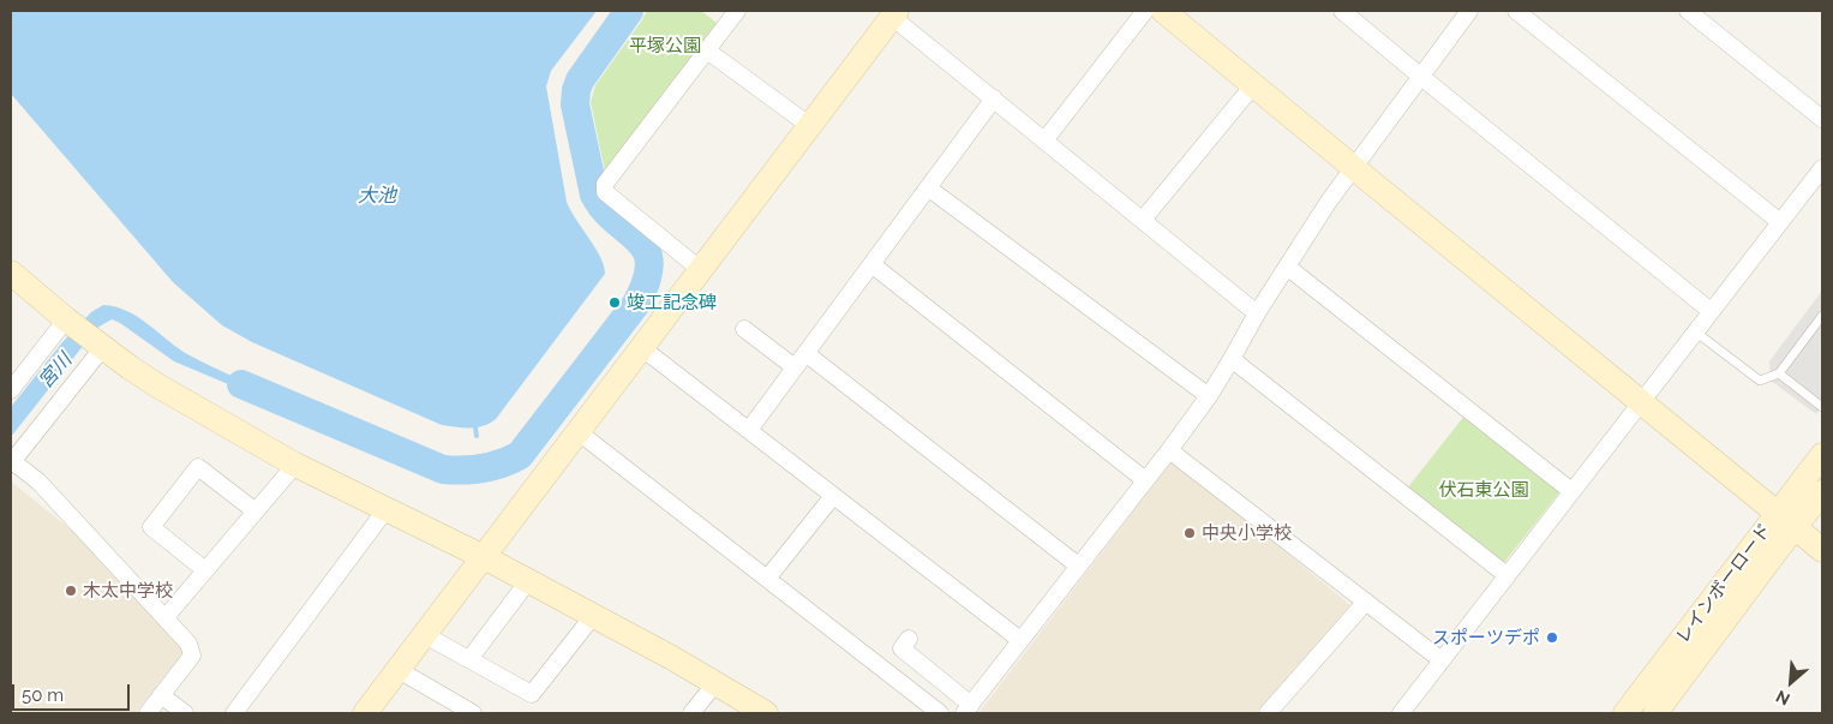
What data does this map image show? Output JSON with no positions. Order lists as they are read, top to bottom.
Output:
{
  "streets": {
    "street": ["レインボーロード"]
  },
  "water": ["大池", "宮川"],
  "parks": ["平塚公園", "伏石東公園"],
  "places": [
    "竣工記念碑",
    "中央小学校",
    "木太中学校",
    "スポーツデポ"
  ],
  "scale_bar": "50 m",
  "north": "bottom left"
}
